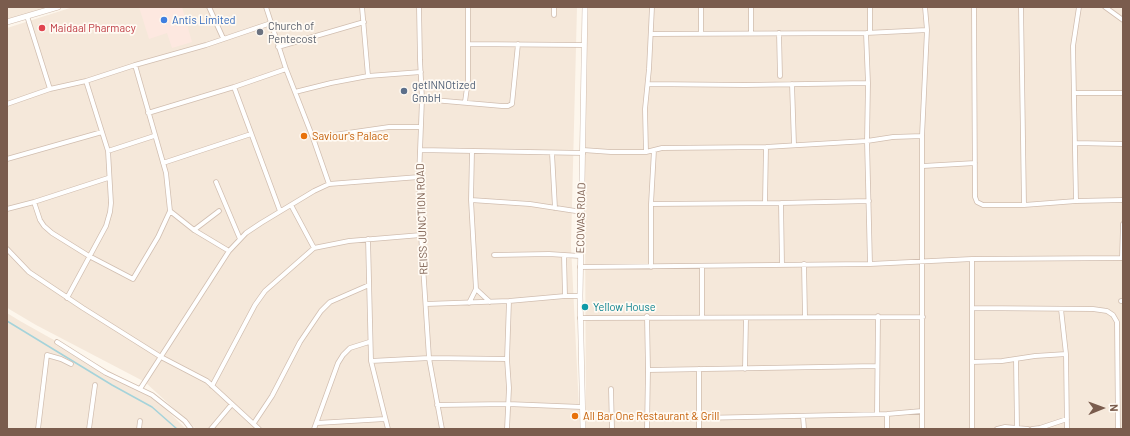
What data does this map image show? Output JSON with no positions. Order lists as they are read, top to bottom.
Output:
{
  "streets": {
    "street": ["ECOWAS ROAD", "REISS JUNCTION ROAD"]
  },
  "places": [
    "Antis Limited",
    "Maidaal Pharmacy",
    "Church of Pentecost",
    "getINNOtized GmbH",
    "Saviour's Palace",
    "Yellow House",
    "All Bar One Restaurant & Grill"
  ],
  "north": "right"
}
